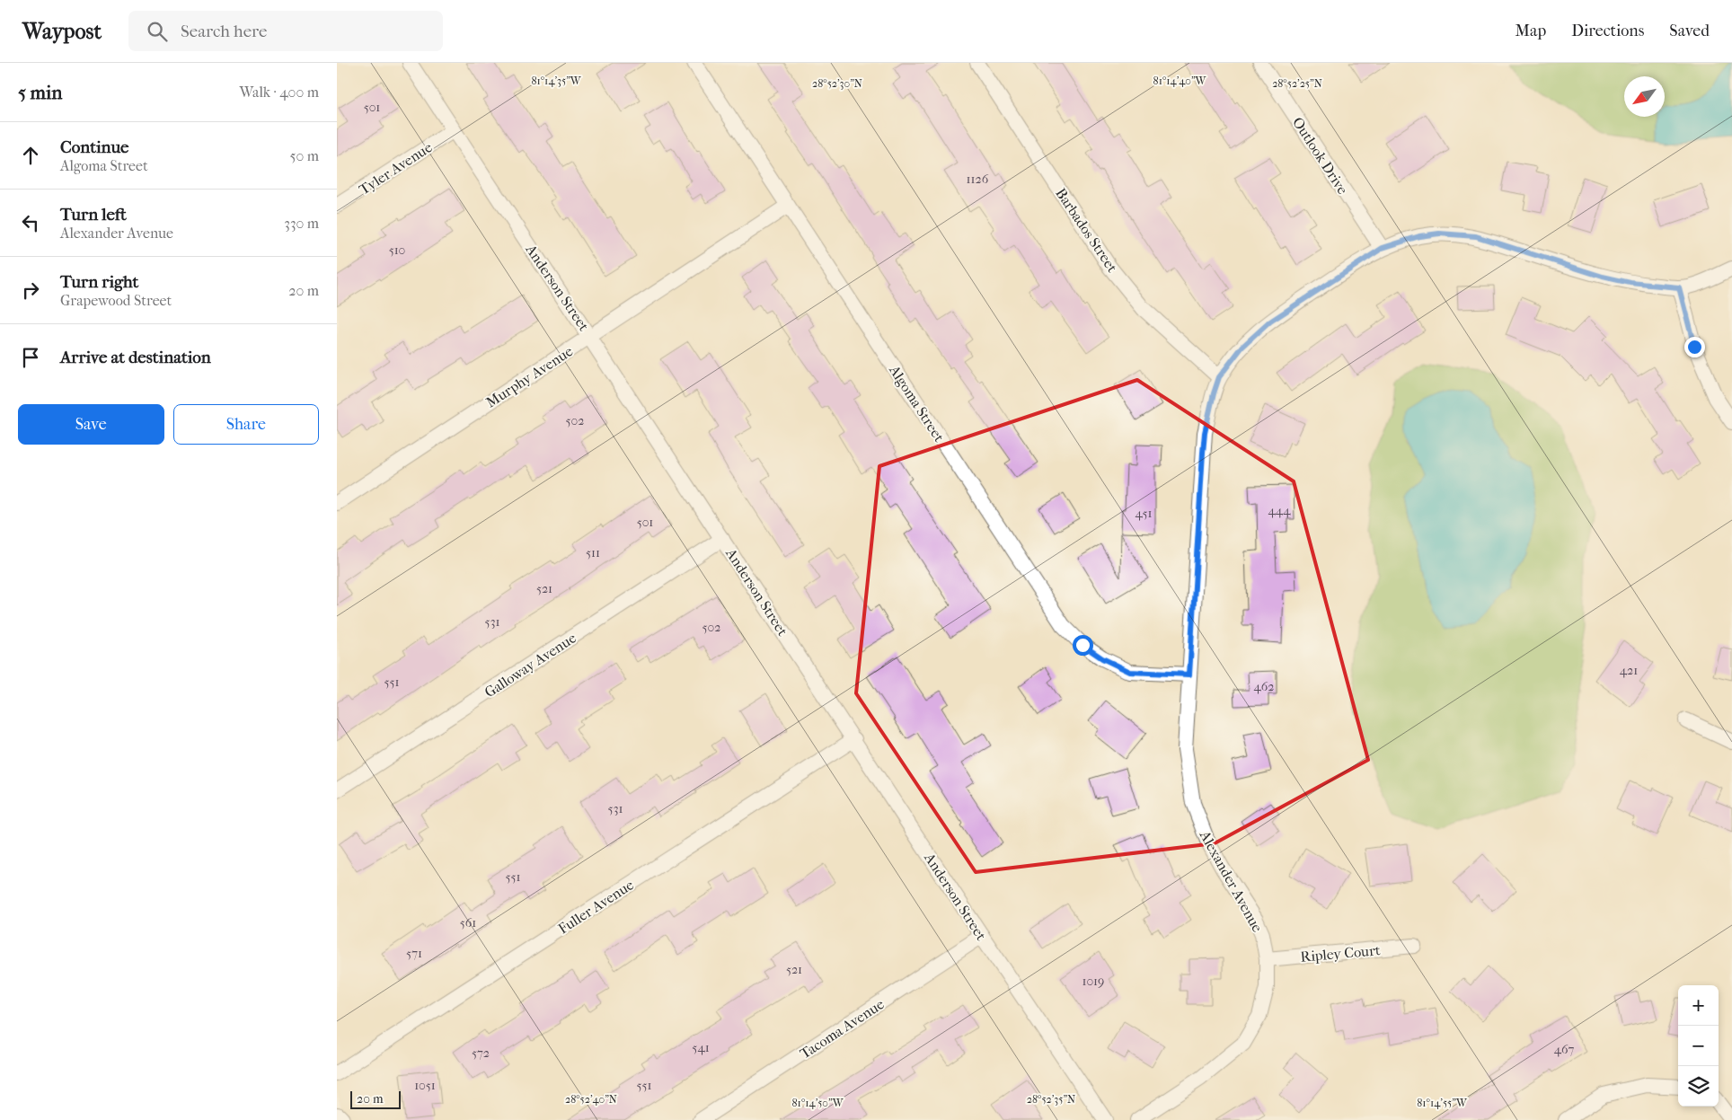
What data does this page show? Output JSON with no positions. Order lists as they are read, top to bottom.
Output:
{
  "streets": {
    "street": [
      "Outlook Drive",
      "Tyler Avenue",
      "Barbados Street",
      "Anderson Street",
      "Murphy Avenue",
      "Algoma Street",
      "Galloway Avenue",
      "Alexander Avenue",
      "Fuller Avenue",
      "Ripley Court",
      "Tacoma Avenue"
    ]
  },
  "crossings": [
    ["Outlook Drive", "Alexander Avenue"],
    ["Tyler Avenue", "Anderson Street"],
    ["Barbados Street", "Alexander Avenue"],
    ["Anderson Street", "Murphy Avenue"],
    ["Anderson Street", "Galloway Avenue"],
    ["Anderson Street", "Fuller Avenue"],
    ["Anderson Street", "Tacoma Avenue"],
    ["Murphy Avenue", "Algoma Street"],
    ["Algoma Street", "Alexander Avenue"],
    ["Alexander Avenue", "Ripley Court"]
  ],
  "house_numbers": [
    "501",
    "1126",
    "510",
    "502",
    "444",
    "451",
    "501",
    "511",
    "521",
    "531",
    "502",
    "421",
    "551",
    "462",
    "531",
    "551",
    "561",
    "571",
    "521",
    "1019",
    "541",
    "467",
    "572",
    "1051",
    "551"
  ],
  "scale_bar": "20 m",
  "north": "bottom left",
  "page": {
    "header": "Waypost",
    "search": "Search here",
    "nav": ["Map", "Directions", "Saved"],
    "heading": ["5 min", "Walk · 400 m"],
    "list": [
      ["Continue", "Algoma Street", "50 m"],
      ["Turn left", "Alexander Avenue", "330 m"],
      ["Turn right", "Grapewood Street", "20 m"],
      "Arrive at destination"
    ],
    "buttons": ["Save", "Share"],
    "map_buttons": ["+", "−"],
    "scale": "20 m"
  },
  "coordinates": [
    "81°14'35\"W",
    "81°14'40\"W",
    "28°52'30\"N",
    "28°52'25\"N",
    "28°52'40\"N",
    "28°52'35\"N",
    "81°14'50\"W",
    "81°14'55\"W"
  ]
}
